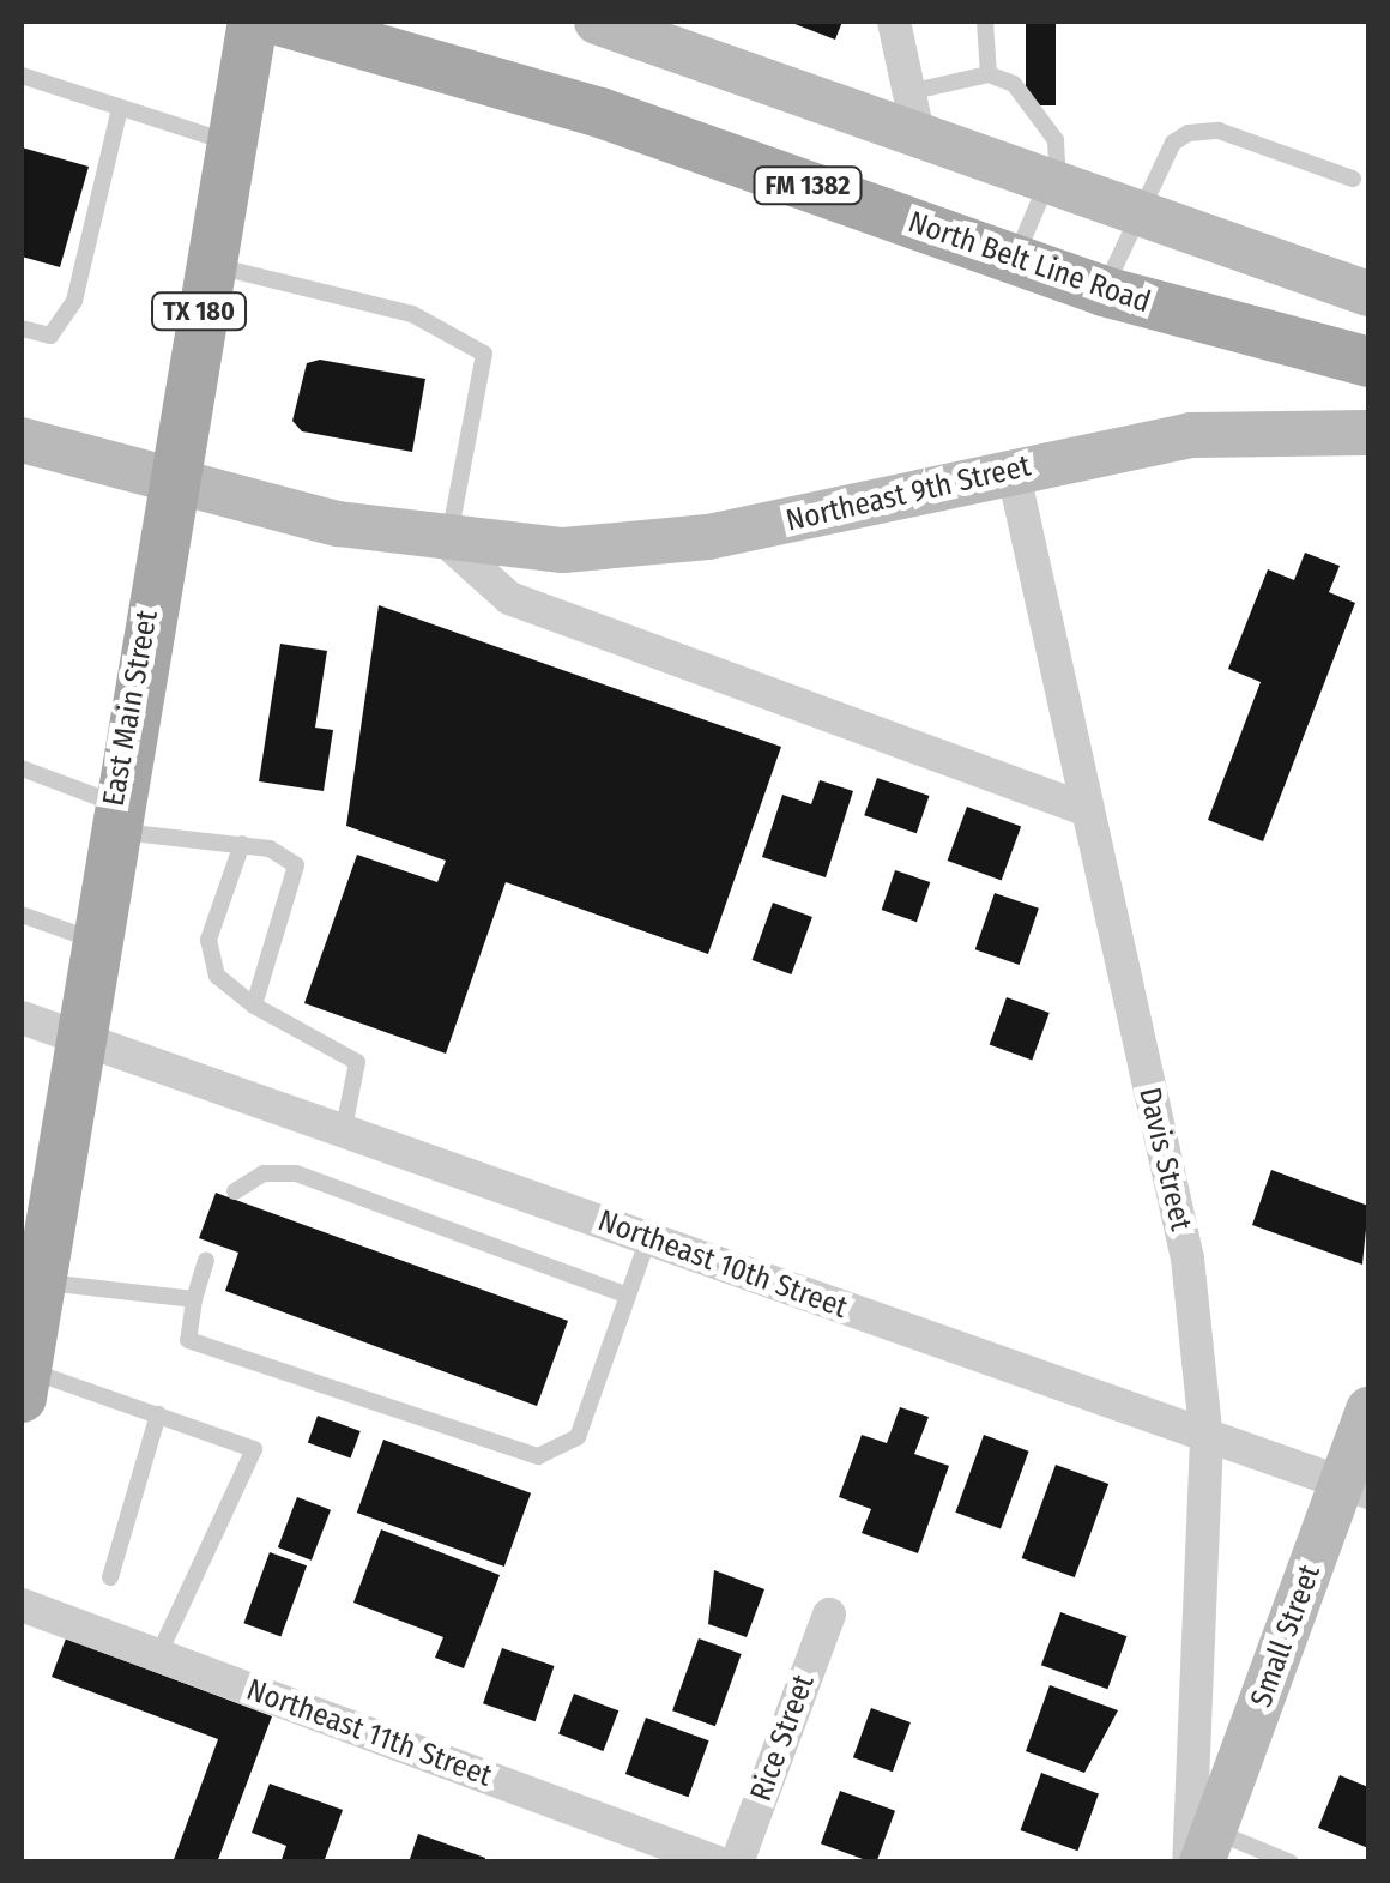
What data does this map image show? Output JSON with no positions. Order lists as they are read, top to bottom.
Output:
{
  "streets": {
    "main road": [
      "FM 1382",
      "North Belt Line Road",
      "TX 180",
      "East Main Street"
    ],
    "street": [
      "Northeast 9th Street",
      "Davis Street",
      "Northeast 10th Street",
      "Small Street",
      "Northeast 11th Street",
      "Rice Street"
    ]
  },
  "crossings": [
    ["Northeast 9th Street", "East Main Street"],
    ["Northeast 9th Street", "Davis Street"],
    ["East Main Street", "Northeast 10th Street"],
    ["Davis Street", "Northeast 10th Street"],
    ["Davis Street", "Small Street"],
    ["Northeast 10th Street", "Small Street"]
  ]
}
